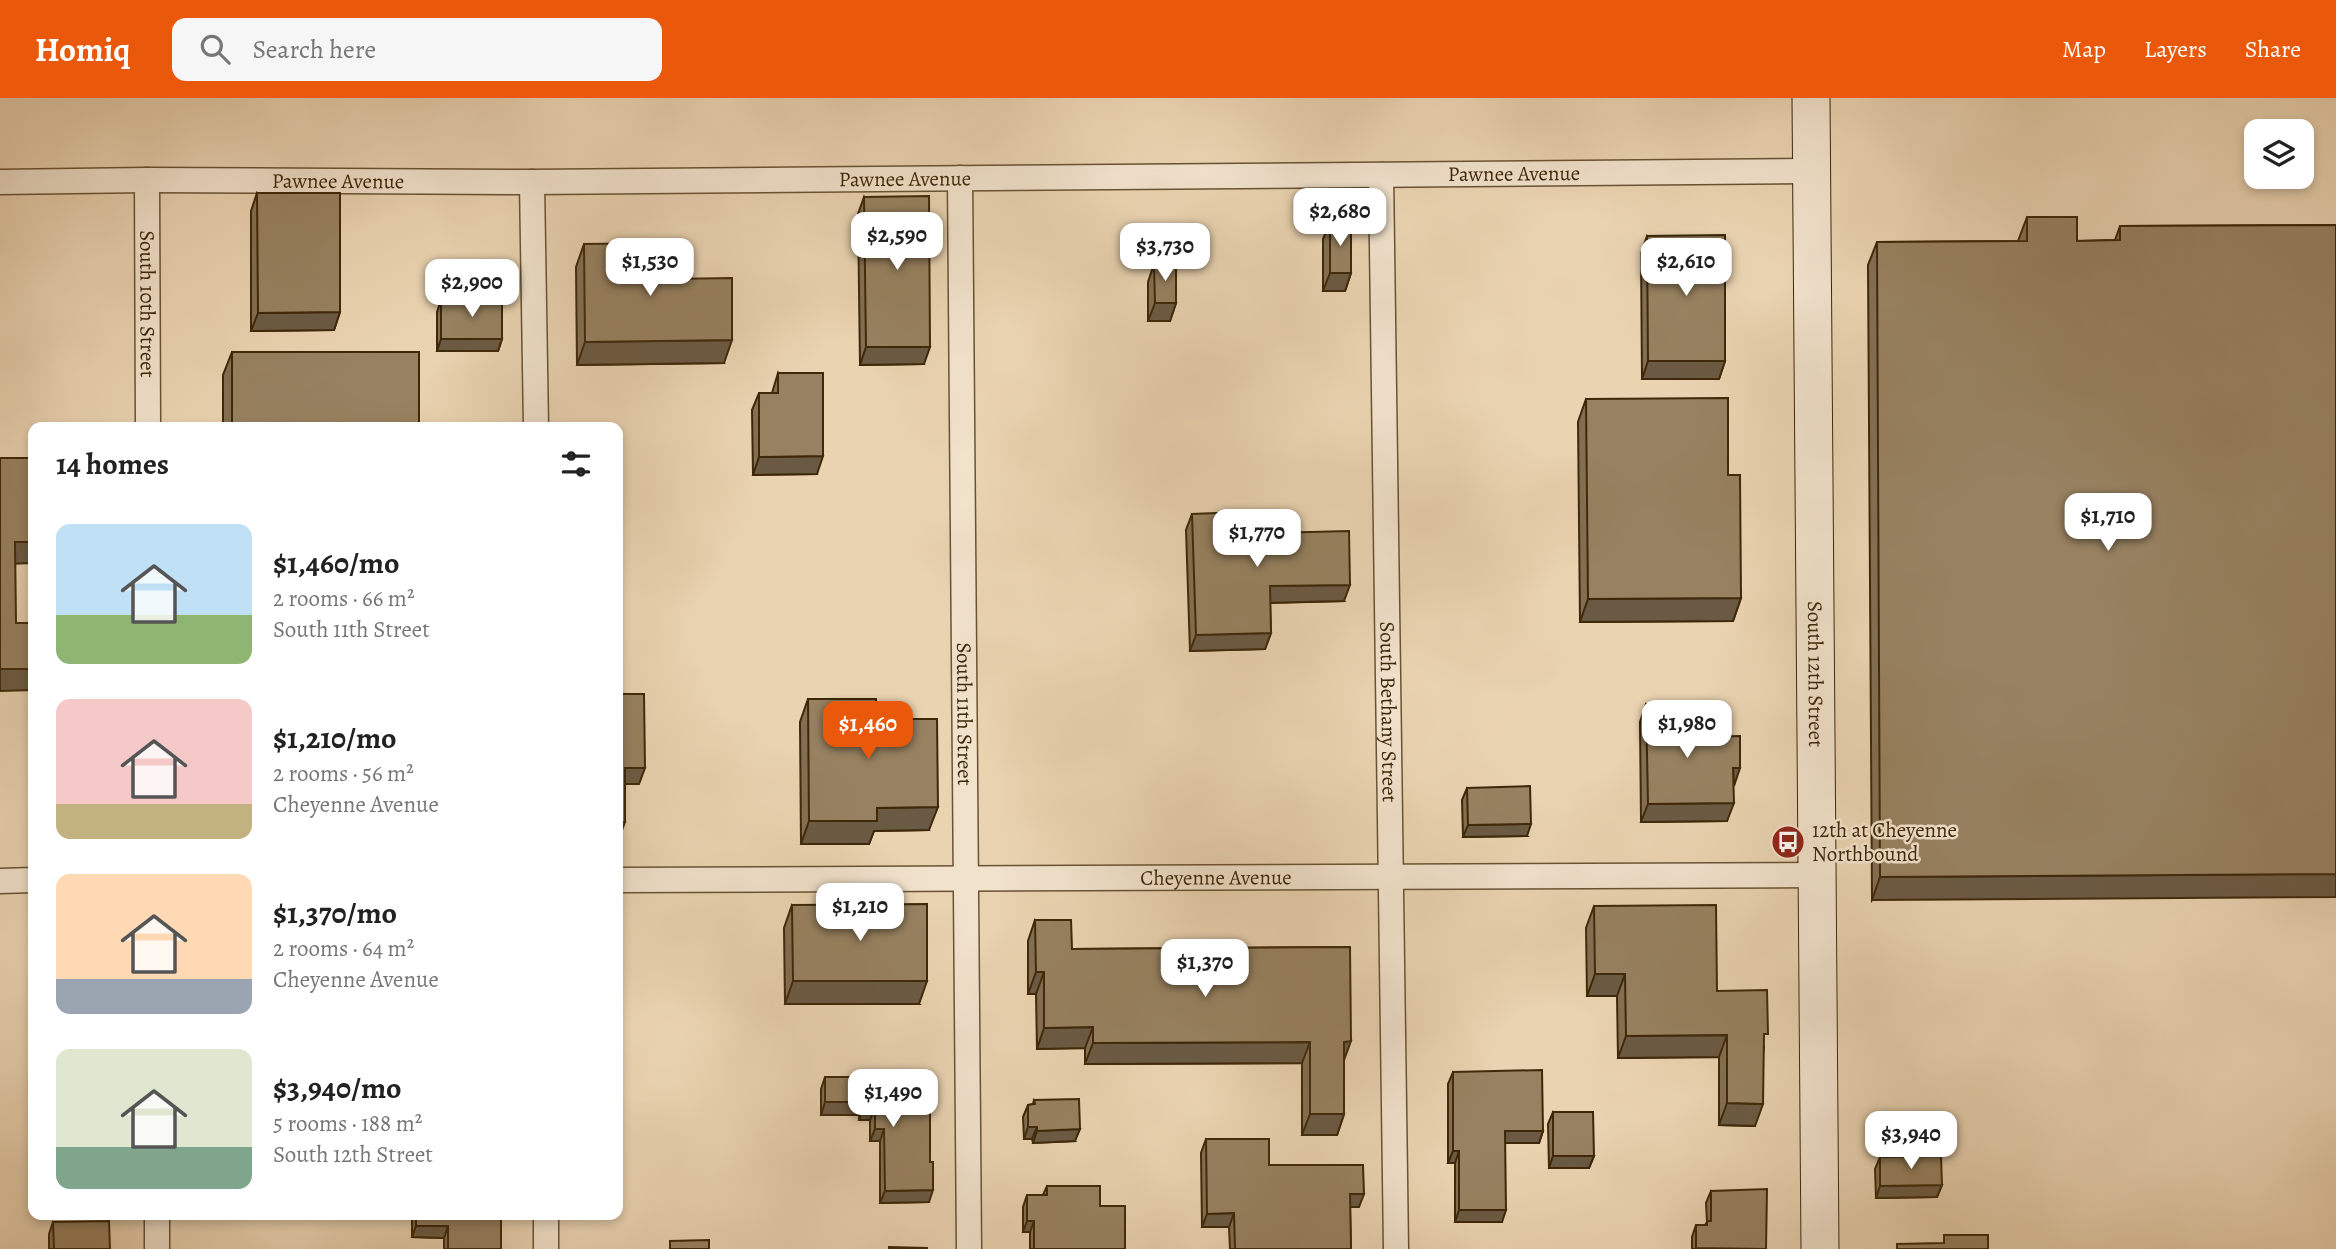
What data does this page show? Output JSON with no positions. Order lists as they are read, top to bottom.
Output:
{
  "streets": {
    "street": [
      "Pawnee Avenue",
      "South 10th Street",
      "South 12th Street",
      "South Bethany Street",
      "South 11th Street",
      "Cheyenne Avenue"
    ]
  },
  "crossings": [
    ["Pawnee Avenue", "South 10th Street"],
    ["Pawnee Avenue", "South 12th Street"],
    ["Pawnee Avenue", "South Bethany Street"],
    ["Pawnee Avenue", "South 11th Street"],
    ["South 12th Street", "Cheyenne Avenue"],
    ["South Bethany Street", "Cheyenne Avenue"],
    ["South 11th Street", "Cheyenne Avenue"]
  ],
  "places": {
    "bus stop": ["12th at Cheyenne Northbound"]
  },
  "page": {
    "header": "Homiq",
    "search": "Search here",
    "nav": ["Map", "Layers", "Share"],
    "price": [
      "$2,680",
      "$2,590",
      "$3,730",
      "$1,530",
      "$2,610",
      "$2,900",
      "$1,710",
      "$1,770",
      "$1,980",
      "$1,460",
      "$1,210",
      "$1,370",
      "$1,490",
      "$3,940"
    ],
    "heading": "14 homes",
    "list": [
      {
        "name": "$1,460/mo",
        "note": "2 rooms · 66 m² · South 11th Street"
      },
      {
        "name": "$1,210/mo",
        "note": "2 rooms · 56 m² · Cheyenne Avenue"
      },
      {
        "name": "$1,370/mo",
        "note": "2 rooms · 64 m² · Cheyenne Avenue"
      },
      {
        "name": "$3,940/mo",
        "note": "5 rooms · 188 m² · South 12th Street"
      }
    ]
  }
}
